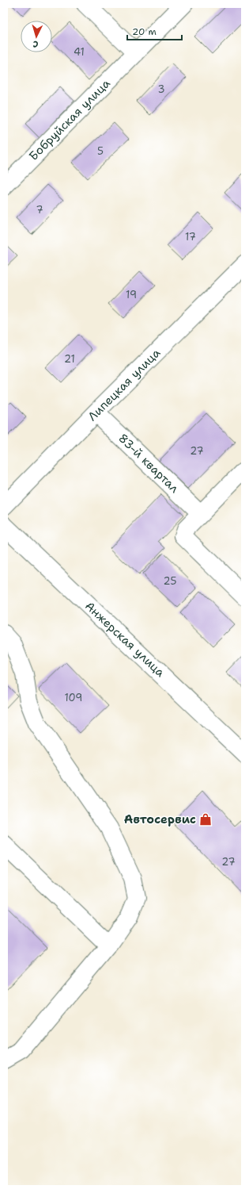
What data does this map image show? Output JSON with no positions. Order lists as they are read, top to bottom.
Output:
{
  "streets": {
    "street": [
      "Бобруйская улица",
      "Липецкая улица",
      "83-й квартал",
      "Анжерская улица"
    ]
  },
  "crossings": [
    ["Липецкая улица", "83-й квартал"]
  ],
  "places": {
    "shop": ["Автосервис"]
  },
  "house_numbers": [
    "41",
    "3",
    "5",
    "7",
    "17",
    "19",
    "21",
    "27",
    "25",
    "109",
    "27"
  ],
  "scale_bar": "20 m",
  "north": "bottom"
}
